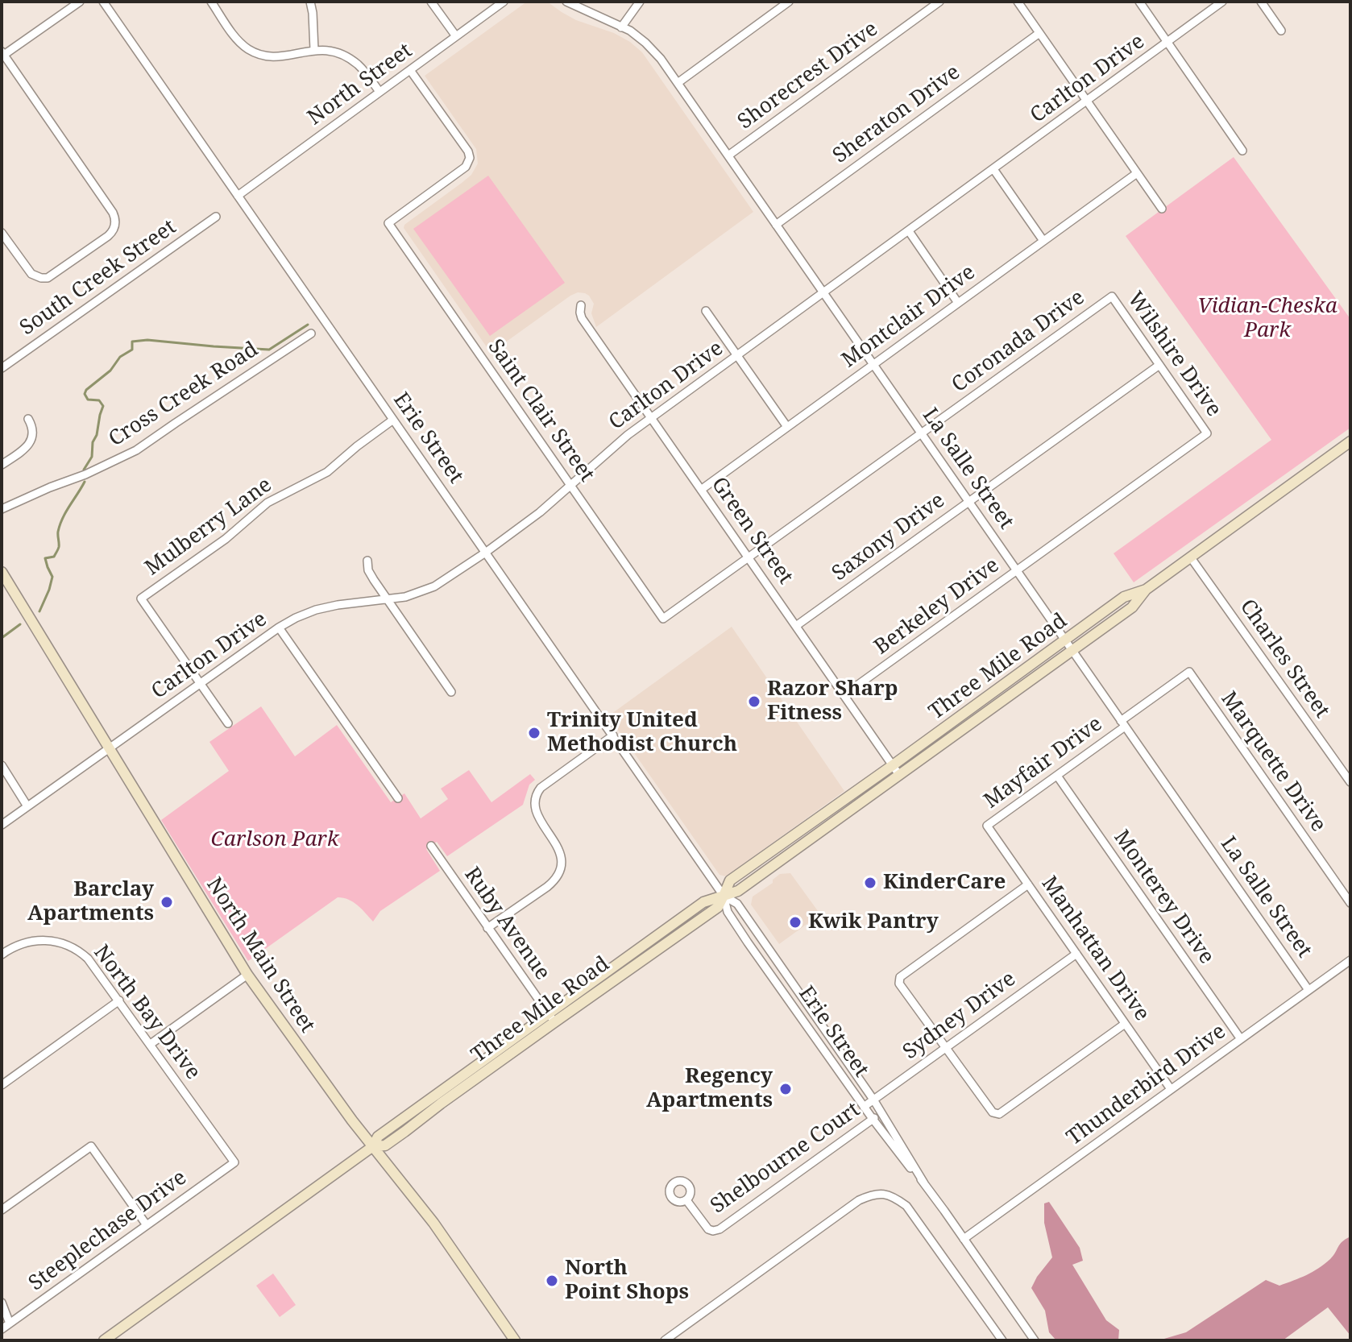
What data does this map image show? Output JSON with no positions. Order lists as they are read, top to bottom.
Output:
{
  "streets": {
    "street": [
      "Shorecrest Drive",
      "Carlton Drive",
      "North Street",
      "Sheraton Drive",
      "South Creek Street",
      "Montclair Drive",
      "Coronada Drive",
      "Wilshire Drive",
      "Cross Creek Road",
      "Saint Clair Street",
      "Erie Street",
      "La Salle Street",
      "Mulberry Lane",
      "Green Street",
      "Saxony Drive",
      "Berkeley Drive",
      "Charles Street",
      "Three Mile Road",
      "Marquette Drive",
      "Mayfair Drive",
      "Monterey Drive",
      "Ruby Avenue",
      "Manhattan Drive",
      "North Main Street",
      "North Bay Drive",
      "Sydney Drive",
      "Thunderbird Drive",
      "Shelbourne Court",
      "Steeplechase Drive"
    ]
  },
  "crossings": [
    ["Shorecrest Drive", "La Salle Street"],
    ["Carlton Drive", "Saint Clair Street"],
    ["Carlton Drive", "Erie Street"],
    ["Carlton Drive", "La Salle Street"],
    ["Carlton Drive", "Mulberry Lane"],
    ["Carlton Drive", "Green Street"],
    ["Carlton Drive", "North Main Street"],
    ["North Street", "Saint Clair Street"],
    ["North Street", "Erie Street"],
    ["Sheraton Drive", "La Salle Street"],
    ["Montclair Drive", "La Salle Street"],
    ["Montclair Drive", "Green Street"],
    ["Coronada Drive", "Wilshire Drive"],
    ["Coronada Drive", "Saint Clair Street"],
    ["Coronada Drive", "La Salle Street"],
    ["Coronada Drive", "Green Street"],
    ["Wilshire Drive", "Saxony Drive"],
    ["Wilshire Drive", "Berkeley Drive"],
    ["Erie Street", "Mulberry Lane"],
    ["Erie Street", "Three Mile Road"],
    ["Erie Street", "Sydney Drive"],
    ["Erie Street", "Thunderbird Drive"],
    ["Erie Street", "Shelbourne Court"],
    ["La Salle Street", "Saxony Drive"],
    ["La Salle Street", "Berkeley Drive"],
    ["La Salle Street", "Three Mile Road"],
    ["La Salle Street", "Mayfair Drive"],
    ["La Salle Street", "Thunderbird Drive"],
    ["Green Street", "Saxony Drive"],
    ["Green Street", "Berkeley Drive"],
    ["Green Street", "Three Mile Road"],
    ["Charles Street", "Three Mile Road"],
    ["Three Mile Road", "Ruby Avenue"],
    ["Three Mile Road", "North Main Street"],
    ["Marquette Drive", "Mayfair Drive"],
    ["Mayfair Drive", "Monterey Drive"],
    ["Mayfair Drive", "Manhattan Drive"],
    ["Monterey Drive", "Thunderbird Drive"],
    ["Manhattan Drive", "Sydney Drive"],
    ["Manhattan Drive", "Thunderbird Drive"],
    ["North Bay Drive", "Steeplechase Drive"]
  ],
  "parks": ["Vidian-Cheska Park", "Carlson Park"],
  "places": [
    "Razor Sharp Fitness",
    "Trinity United Methodist Church",
    "KinderCare",
    "Barclay Apartments",
    "Kwik Pantry",
    "Regency Apartments",
    "North Point Shops"
  ]
}
